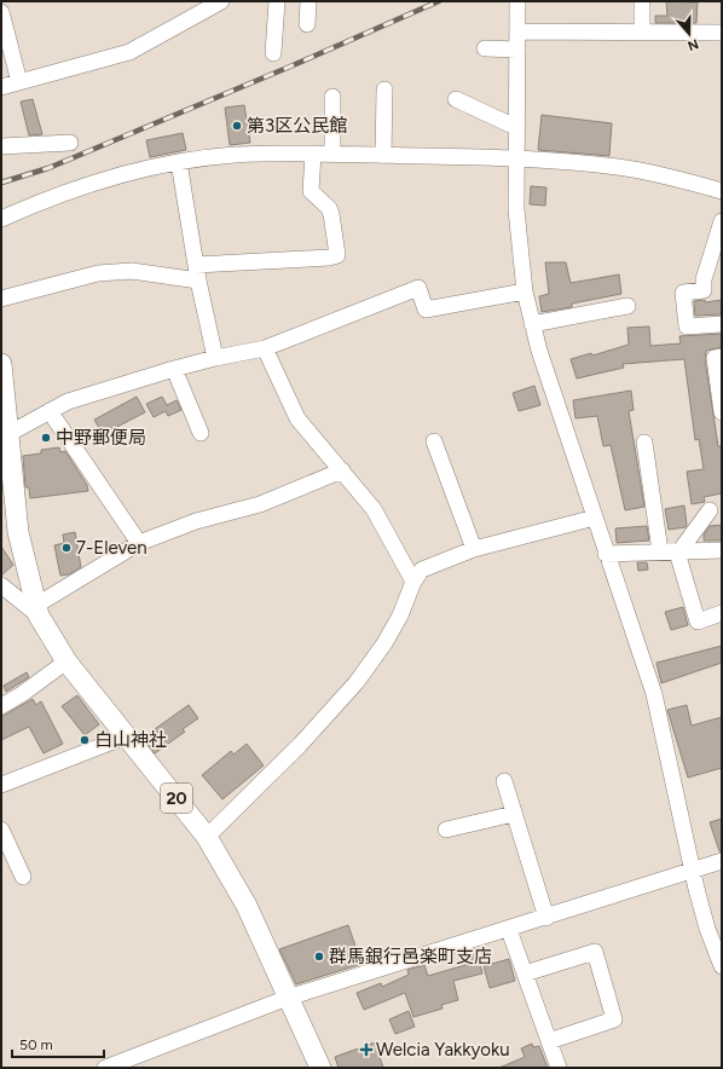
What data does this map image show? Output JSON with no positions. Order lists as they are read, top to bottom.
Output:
{
  "streets": {
    "main road": ["20"]
  },
  "places": {
    "other": [
      "第3区公民館",
      "中野郵便局",
      "7-Eleven",
      "白山神社",
      "群馬銀行邑楽町支店"
    ],
    "health": ["Welcia Yakkyoku"]
  },
  "scale_bar": "50 m",
  "north": "bottom"
}
